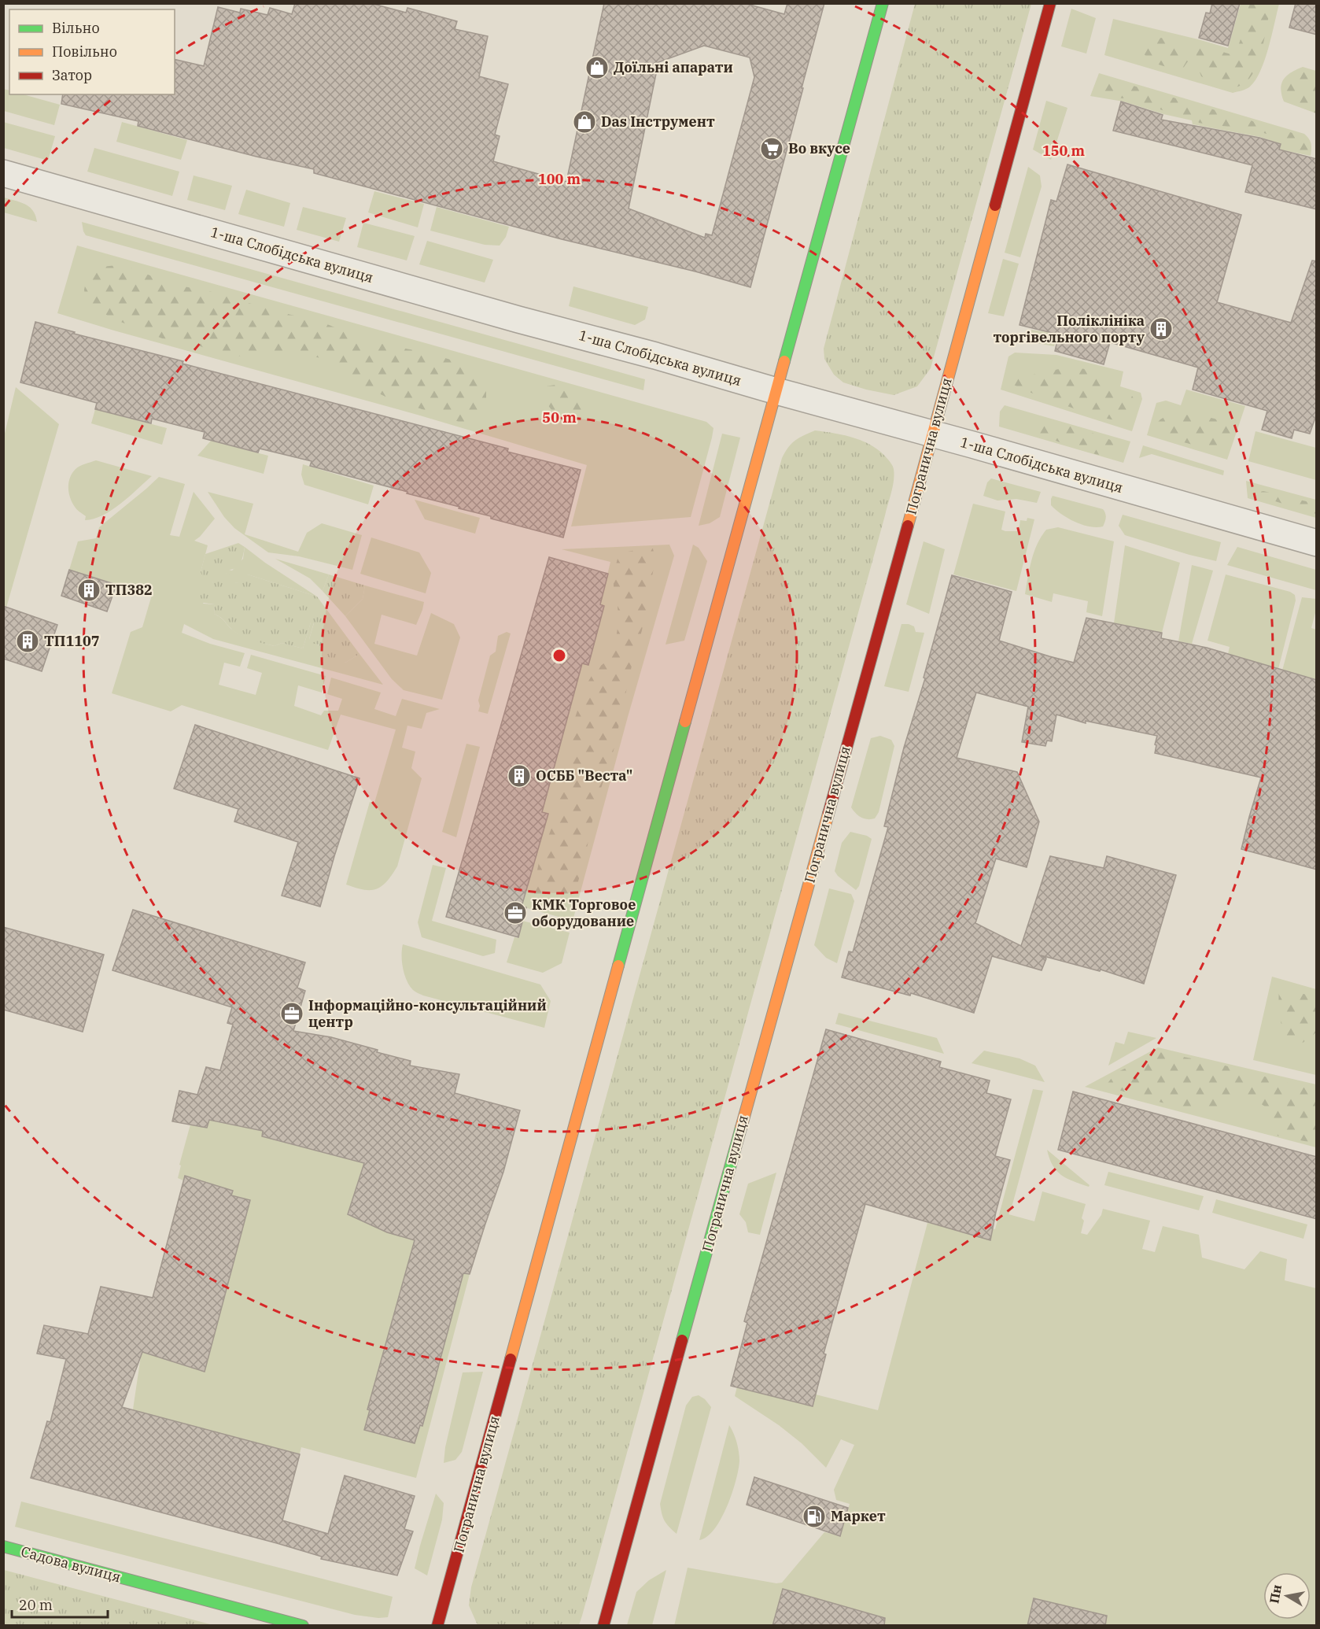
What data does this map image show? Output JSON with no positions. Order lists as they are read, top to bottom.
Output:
{
  "streets": {
    "main road": ["Погранична вулиця", "Садова вулиця"],
    "street": ["1-ша Слобідська вулиця"]
  },
  "crossings": [
    ["1-ша Слобідська вулиця", "Погранична вулиця"]
  ],
  "places": {
    "shop": ["Доїльні апарати", "Das Інструмент"],
    "supermarket": ["Во вкусе"],
    "building": [
      "Поліклініка торгівельного порту",
      "ТП382",
      "ТП1107",
      "ОСББ \"Веста\""
    ],
    "office": ["КМК Торговое оборудование", "Інформаційно-консультаційний центр"],
    "fuel station": ["Маркет"]
  },
  "legend": ["Вільно", "Повільно", "Затор"],
  "scale_bar": "20 m",
  "north": "left",
  "rings": ["150 m", "100 m", "50 m"]
}
